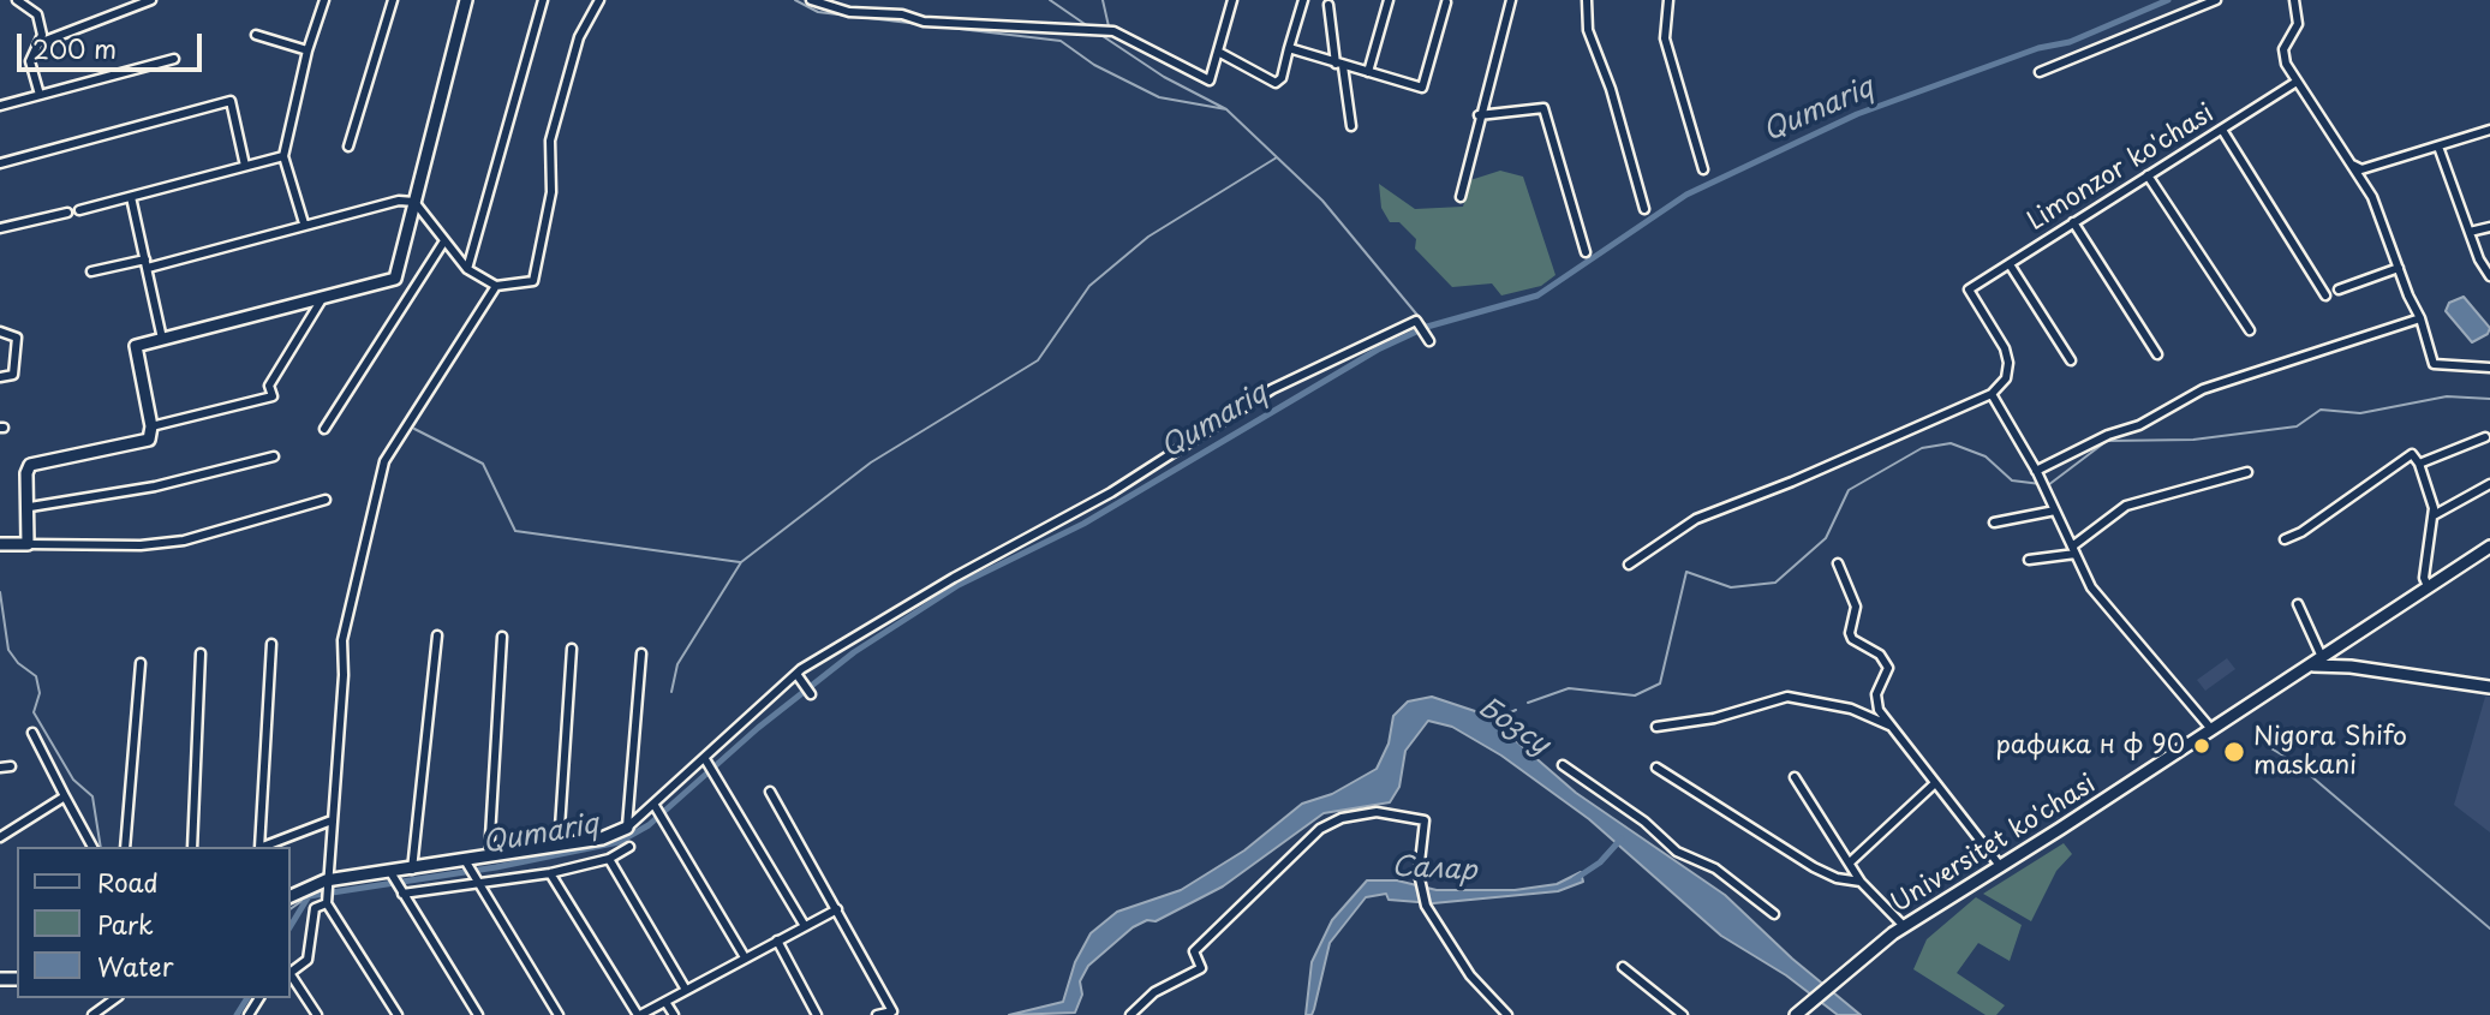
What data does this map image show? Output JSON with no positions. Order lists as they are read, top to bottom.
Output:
{
  "streets": {
    "street": ["Limonzor ko'chasi", "Universitet ko'chasi"]
  },
  "water": ["Qumariq", "Бозсу", "Салар"],
  "places": ["рафика н ф 90", "Nigora Shifo maskani"],
  "legend": ["Road", "Park", "Water"],
  "scale_bar": "200 m"
}
